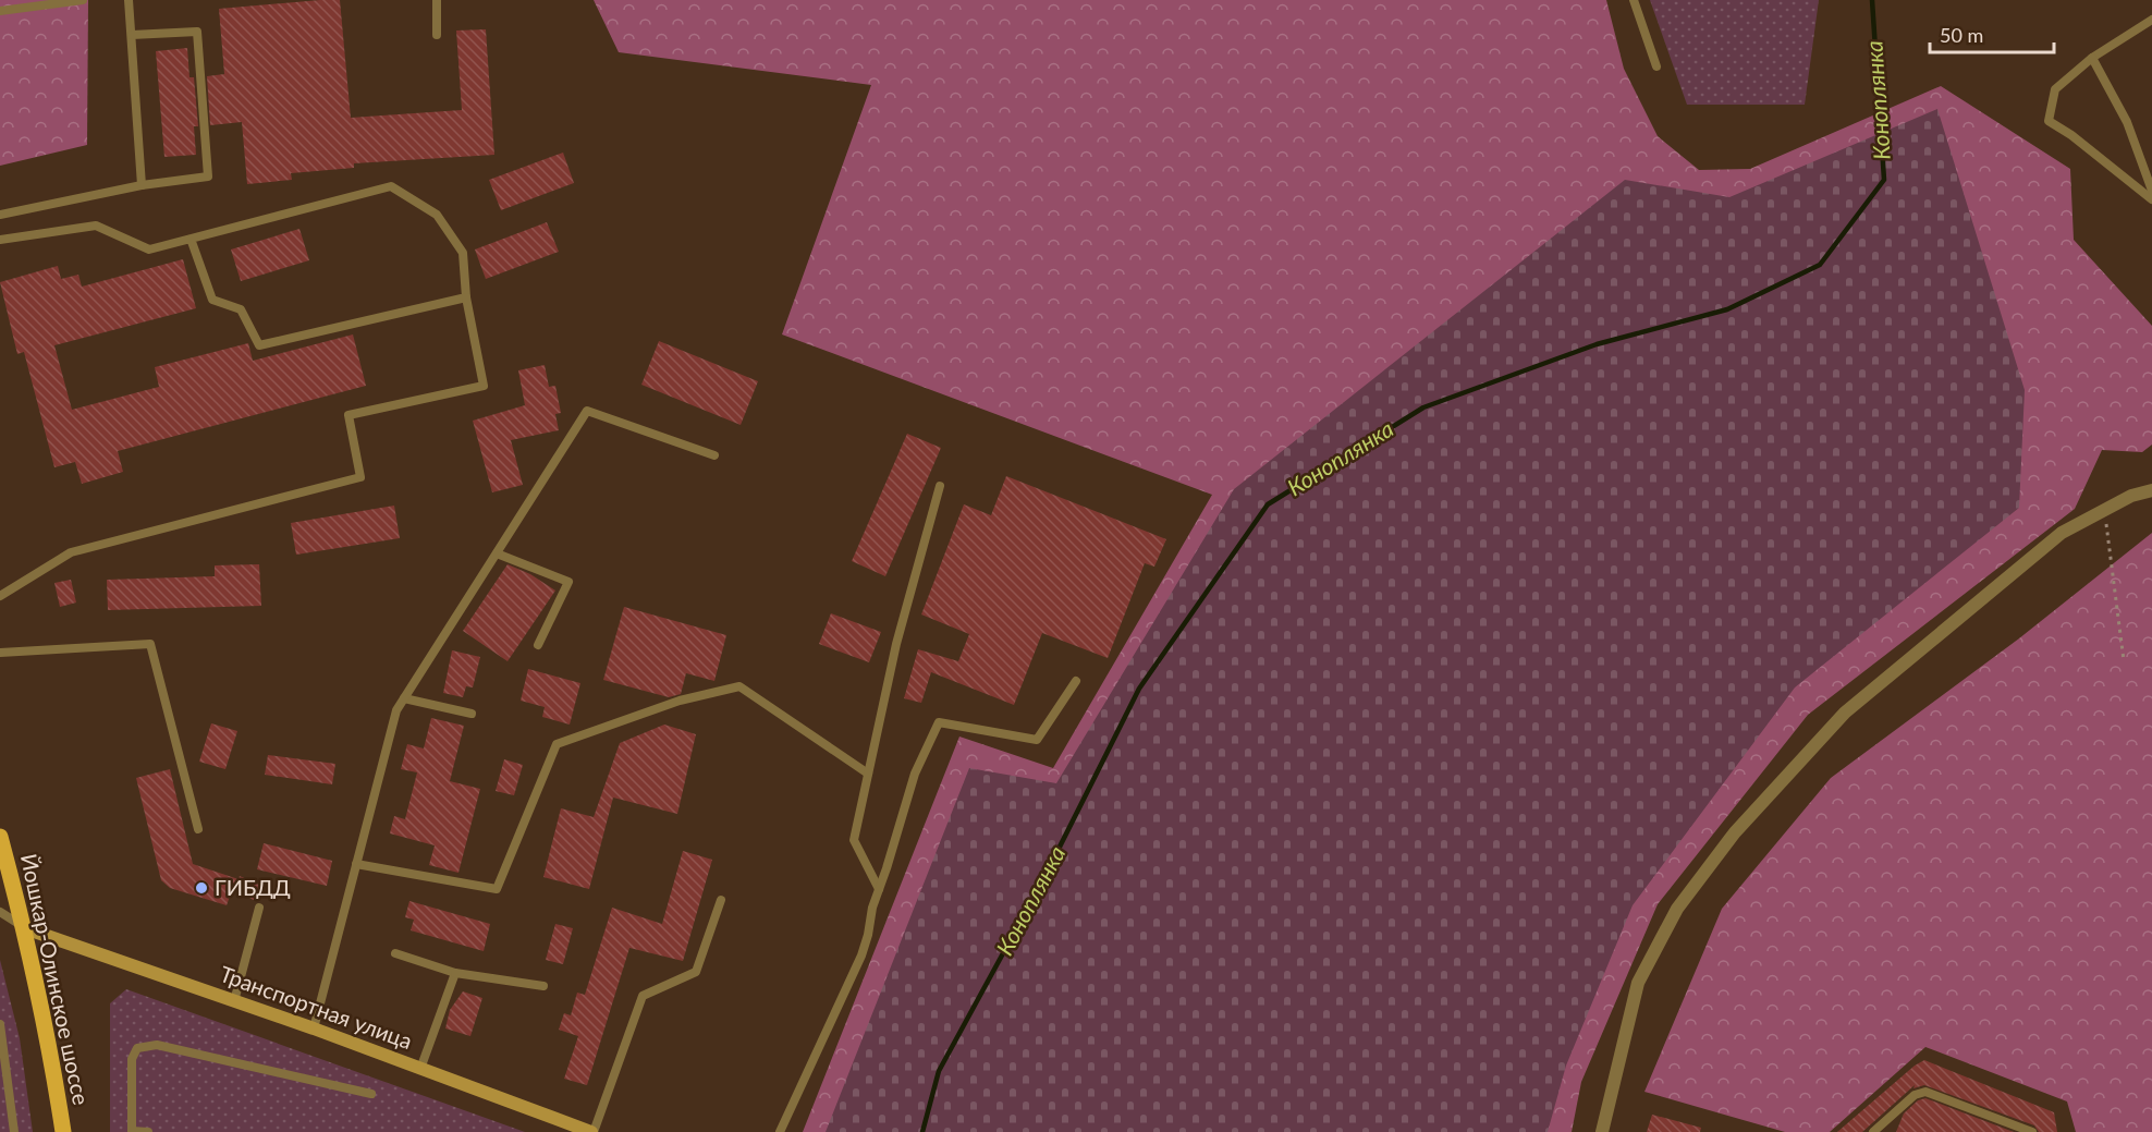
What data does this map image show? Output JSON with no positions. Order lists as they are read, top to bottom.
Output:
{
  "streets": {
    "main road": ["Йошкар-Олинское шоссе", "Транспортная улица"]
  },
  "crossings": [
    ["Йошкар-Олинское шоссе", "Транспортная улица"]
  ],
  "water": ["Коноплянка"],
  "places": ["ГИБДД"],
  "scale_bar": "50 m"
}
